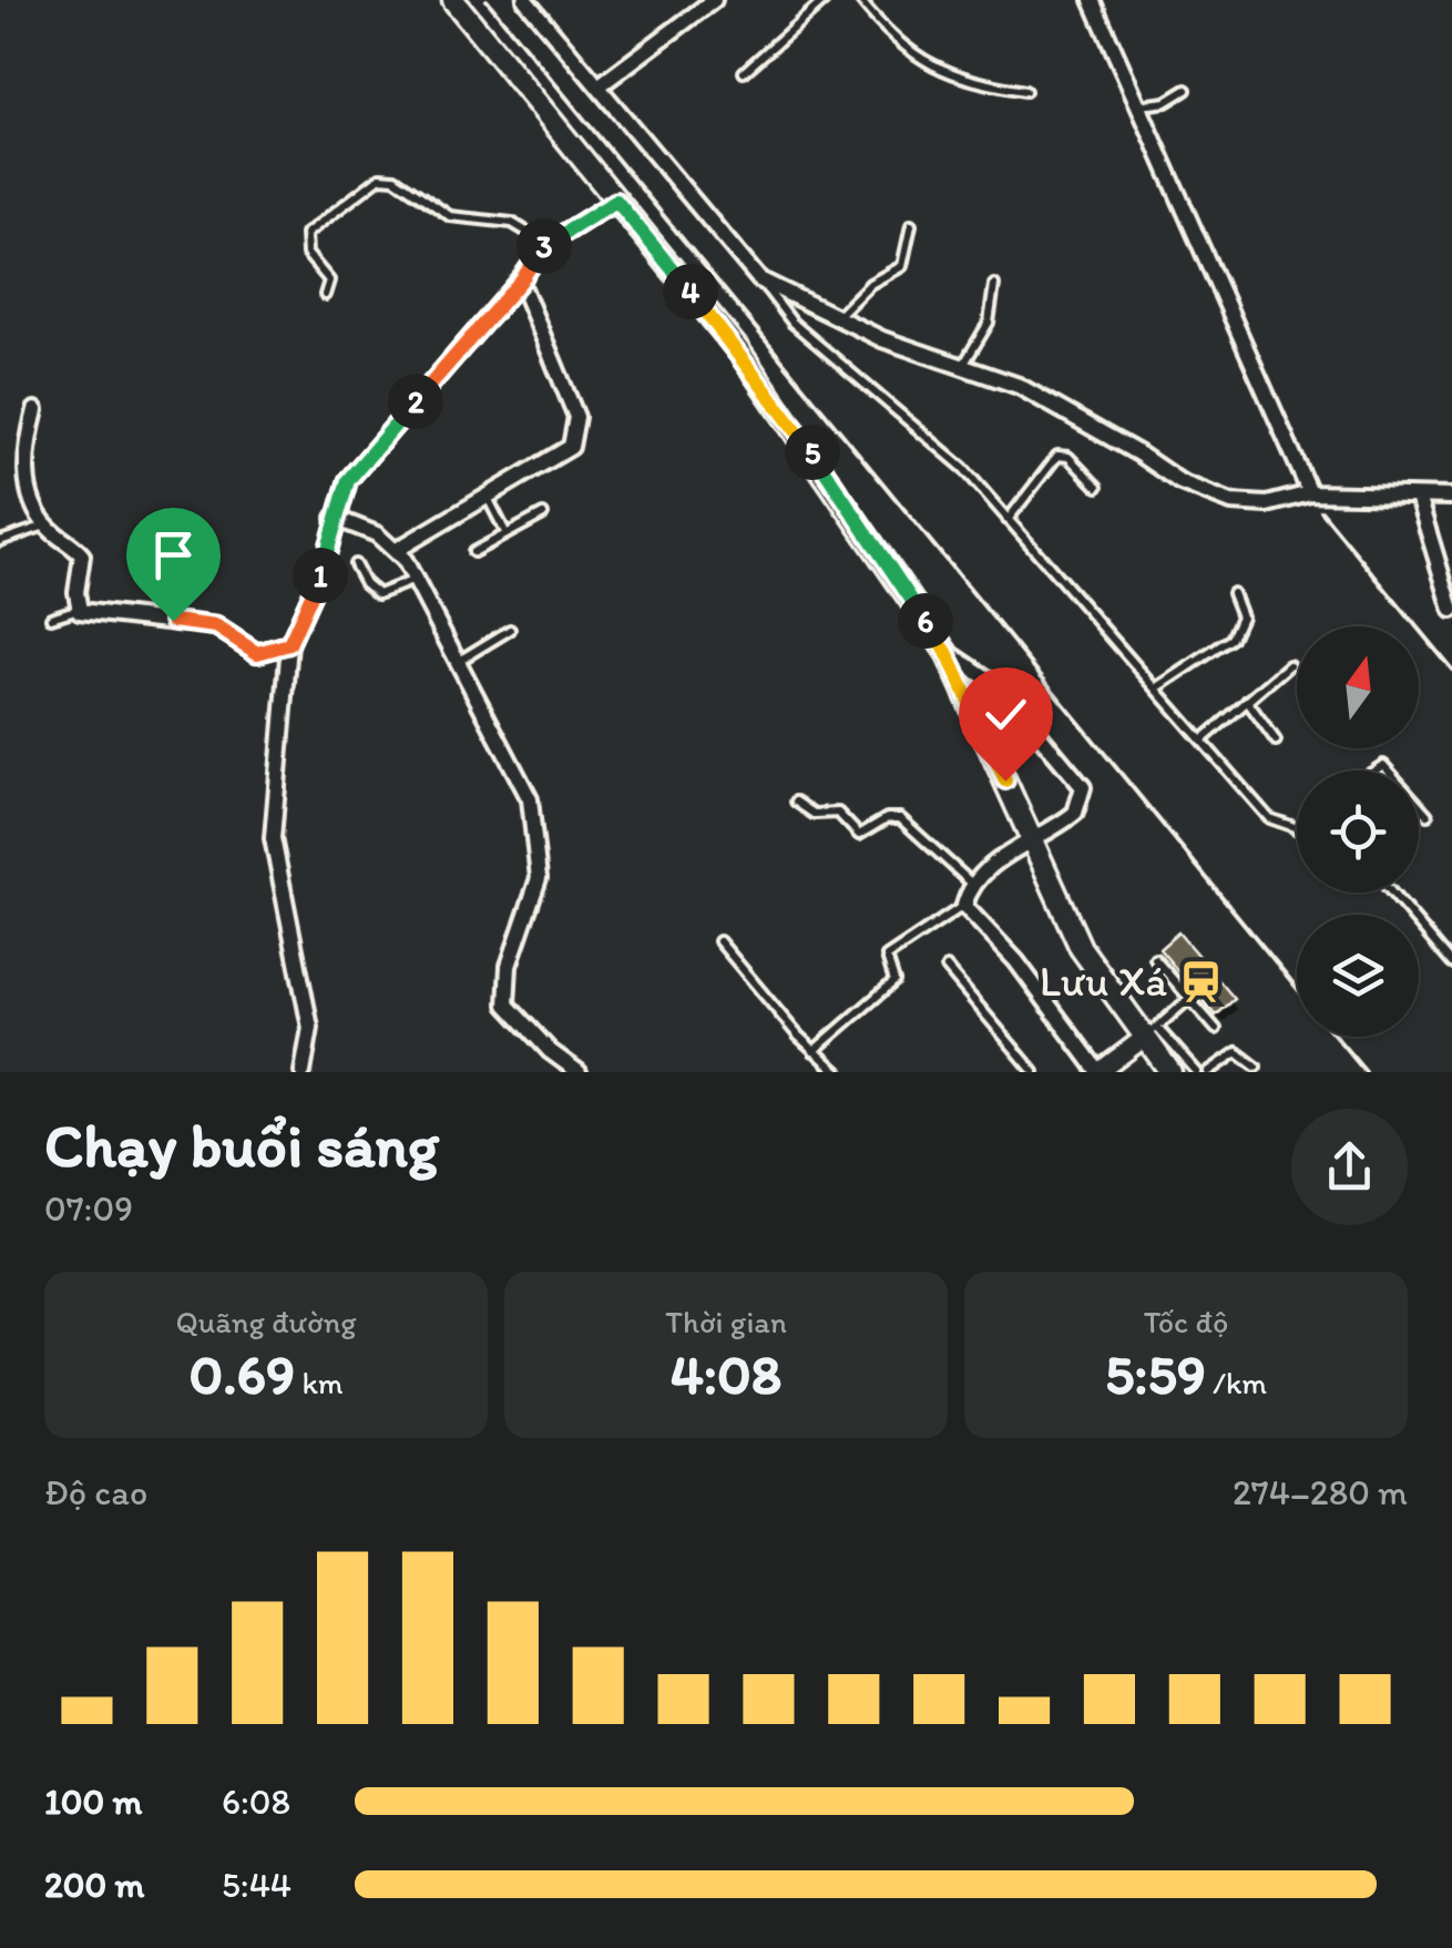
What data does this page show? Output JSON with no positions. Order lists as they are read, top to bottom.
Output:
{
  "places": {
    "station": ["Lưu Xá"]
  },
  "north": "top",
  "page": {
    "pins": [
      "3",
      "4",
      "2",
      "5",
      "1",
      "6"
    ],
    "heading": ["Chạy buổi sáng", "07:09"],
    "stats": [
      ["Quãng đường", "0.69 km"],
      ["Thời gian", "4:08"],
      ["Tốc độ", "5:59 /km"]
    ],
    "chart": ["Độ cao", "274–280 m"],
    "list": [
      {
        "name": "100 m",
        "note": "6:08"
      },
      {
        "name": "200 m",
        "note": "5:44"
      }
    ]
  }
}
